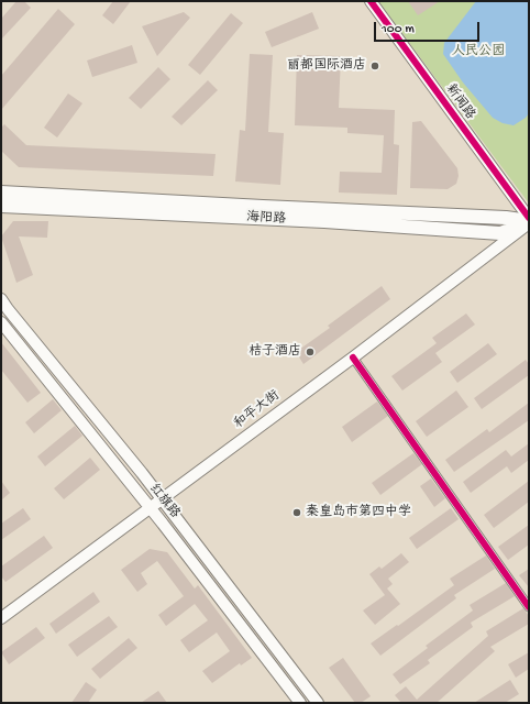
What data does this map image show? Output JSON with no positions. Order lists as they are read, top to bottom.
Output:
{
  "streets": {
    "main road": [
      "新闻路",
      "海阳路",
      "和平大街",
      "红旗路"
    ]
  },
  "crossings": [
    ["新闻路", "海阳路"],
    ["新闻路", "和平大街"],
    ["海阳路", "和平大街"],
    ["和平大街", "红旗路"]
  ],
  "parks": ["人民公园"],
  "places": ["丽都国际酒店", "桔子酒店", "秦皇岛市第四中学"],
  "scale_bar": "100 m"
}
